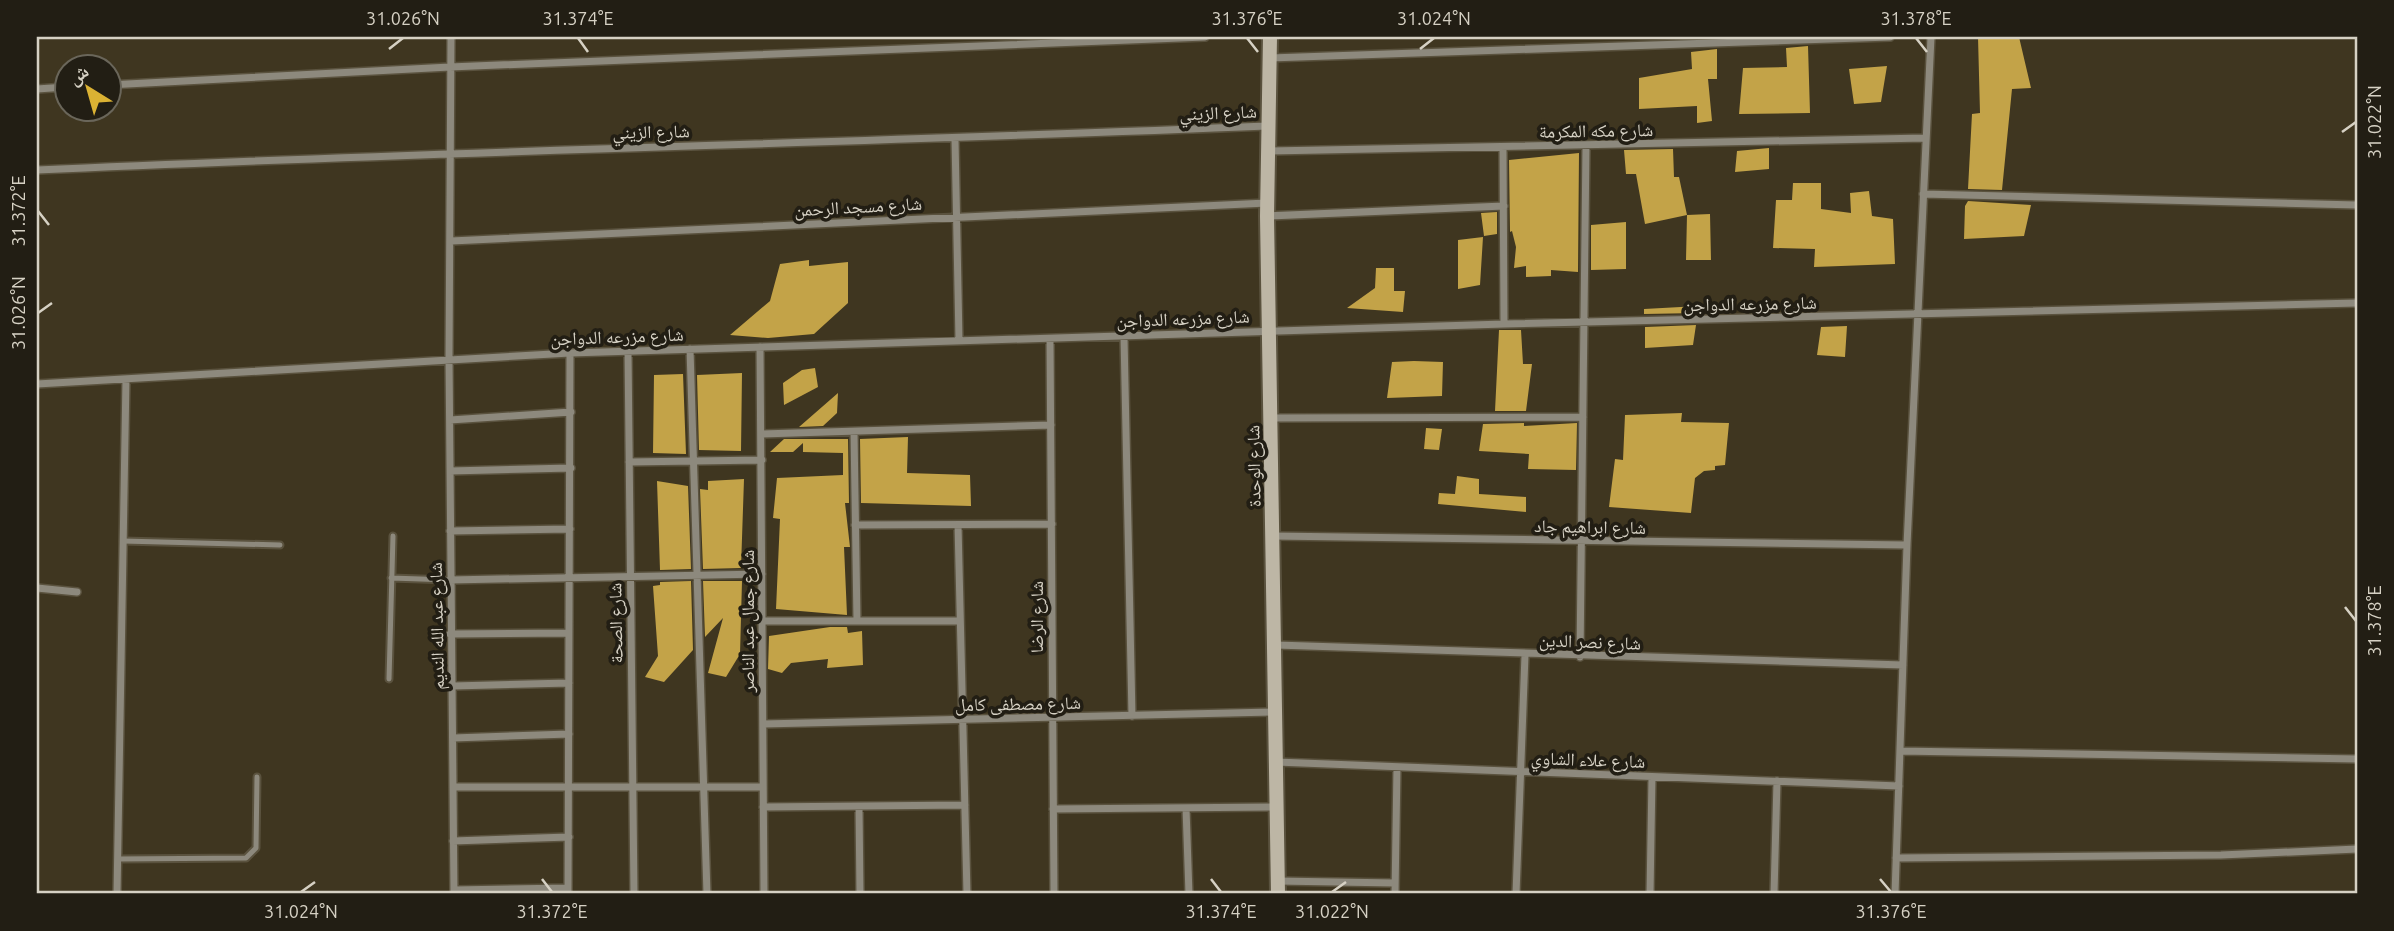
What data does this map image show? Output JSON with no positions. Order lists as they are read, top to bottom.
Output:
{
  "streets": {
    "street": [
      "شارع الزيني",
      "شارع مكه المكرمة",
      "شارع مسجد الرحمن",
      "شارع مزرعه الدواجن",
      "شارع الوحدة",
      "شارع ابراهيم جاد",
      "شارع الرضا",
      "شارع جمال عبد الناصر",
      "شارع الصحة",
      "شارع عبد الله النديم",
      "شارع نصر الدين",
      "شارع مصطفى كامل",
      "شارع علاء الشاوي"
    ]
  },
  "crossings": [
    ["شارع الزيني", "شارع الوحدة"],
    ["شارع الزيني", "شارع عبد الله النديم"],
    ["شارع مكه المكرمة", "شارع الوحدة"],
    ["شارع مسجد الرحمن", "شارع الوحدة"],
    ["شارع مسجد الرحمن", "شارع عبد الله النديم"],
    ["شارع مزرعه الدواجن", "شارع الوحدة"],
    ["شارع مزرعه الدواجن", "شارع الرضا"],
    ["شارع مزرعه الدواجن", "شارع جمال عبد الناصر"],
    ["شارع مزرعه الدواجن", "شارع الصحة"],
    ["شارع مزرعه الدواجن", "شارع عبد الله النديم"],
    ["شارع الوحدة", "شارع ابراهيم جاد"],
    ["شارع الوحدة", "شارع نصر الدين"],
    ["شارع الوحدة", "شارع مصطفى كامل"],
    ["شارع الوحدة", "شارع علاء الشاوي"],
    ["شارع الرضا", "شارع مصطفى كامل"],
    ["شارع جمال عبد الناصر", "شارع مصطفى كامل"]
  ],
  "north": "top left",
  "coordinates": [
    "31.026°N",
    "31.374°E",
    "31.376°E",
    "31.024°N",
    "31.378°E",
    "31.022°N",
    "31.372°E"
  ]
}
